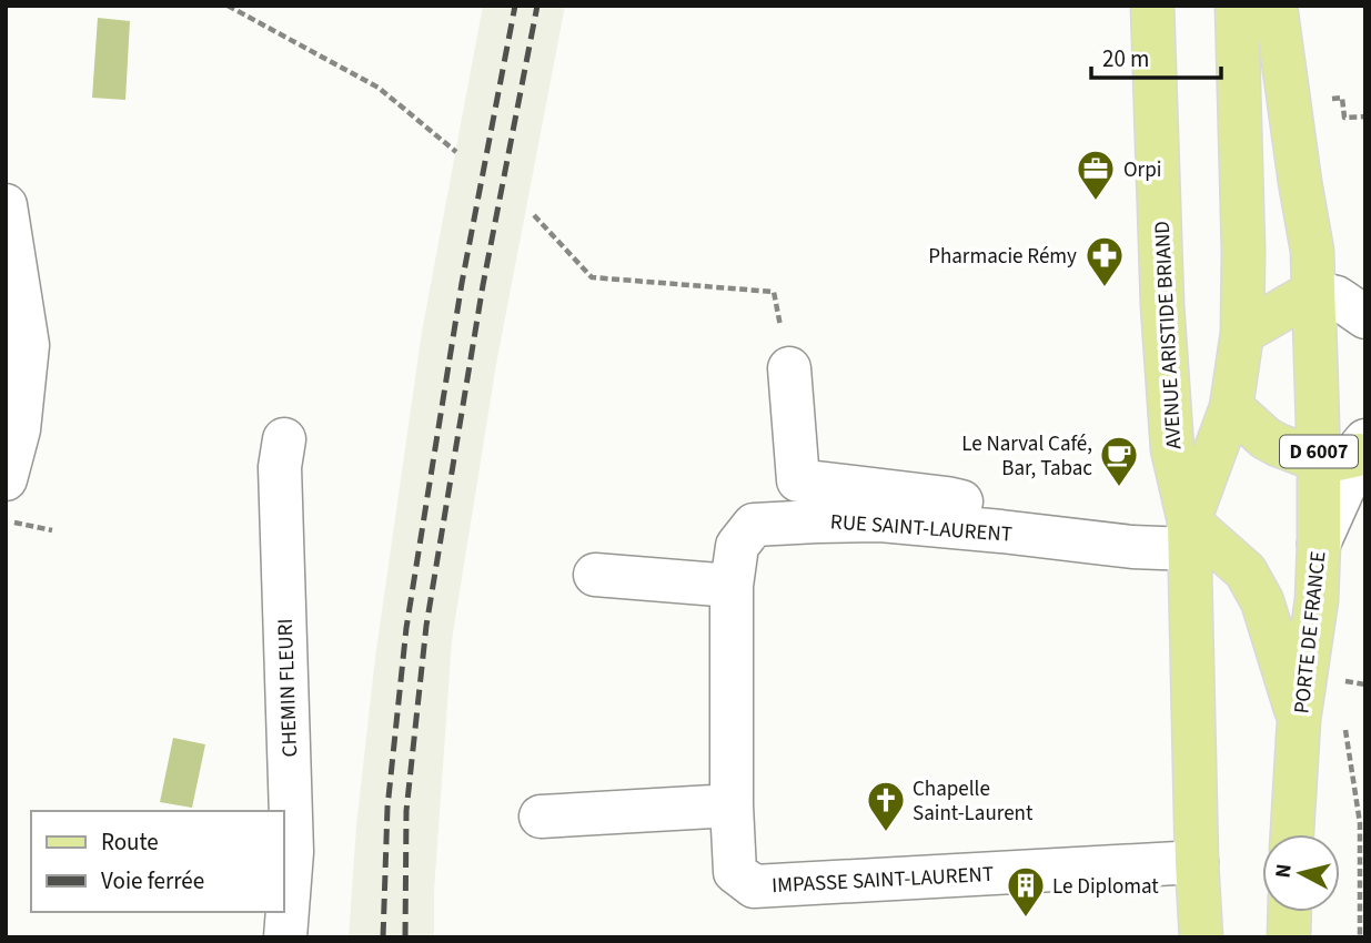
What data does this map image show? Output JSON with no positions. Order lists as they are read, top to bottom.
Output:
{
  "streets": {
    "main road": ["AVENUE ARISTIDE BRIAND", "D 6007", "PORTE DE FRANCE"],
    "street": ["RUE SAINT-LAURENT", "CHEMIN FLEURI", "IMPASSE SAINT-LAURENT"]
  },
  "crossings": [
    ["AVENUE ARISTIDE BRIAND", "D 6007"],
    ["AVENUE ARISTIDE BRIAND", "RUE SAINT-LAURENT"],
    ["D 6007", "RUE SAINT-LAURENT"],
    ["D 6007", "PORTE DE FRANCE"],
    ["RUE SAINT-LAURENT", "IMPASSE SAINT-LAURENT"]
  ],
  "places": {
    "office": ["Orpi"],
    "pharmacy": ["Pharmacie Rémy"],
    "cafe": ["Le Narval Café, Bar, Tabac"],
    "church": ["Chapelle Saint-Laurent"],
    "building": ["Le Diplomat"]
  },
  "legend": ["Route", "Voie ferrée"],
  "scale_bar": "20 m",
  "north": "left"
}
